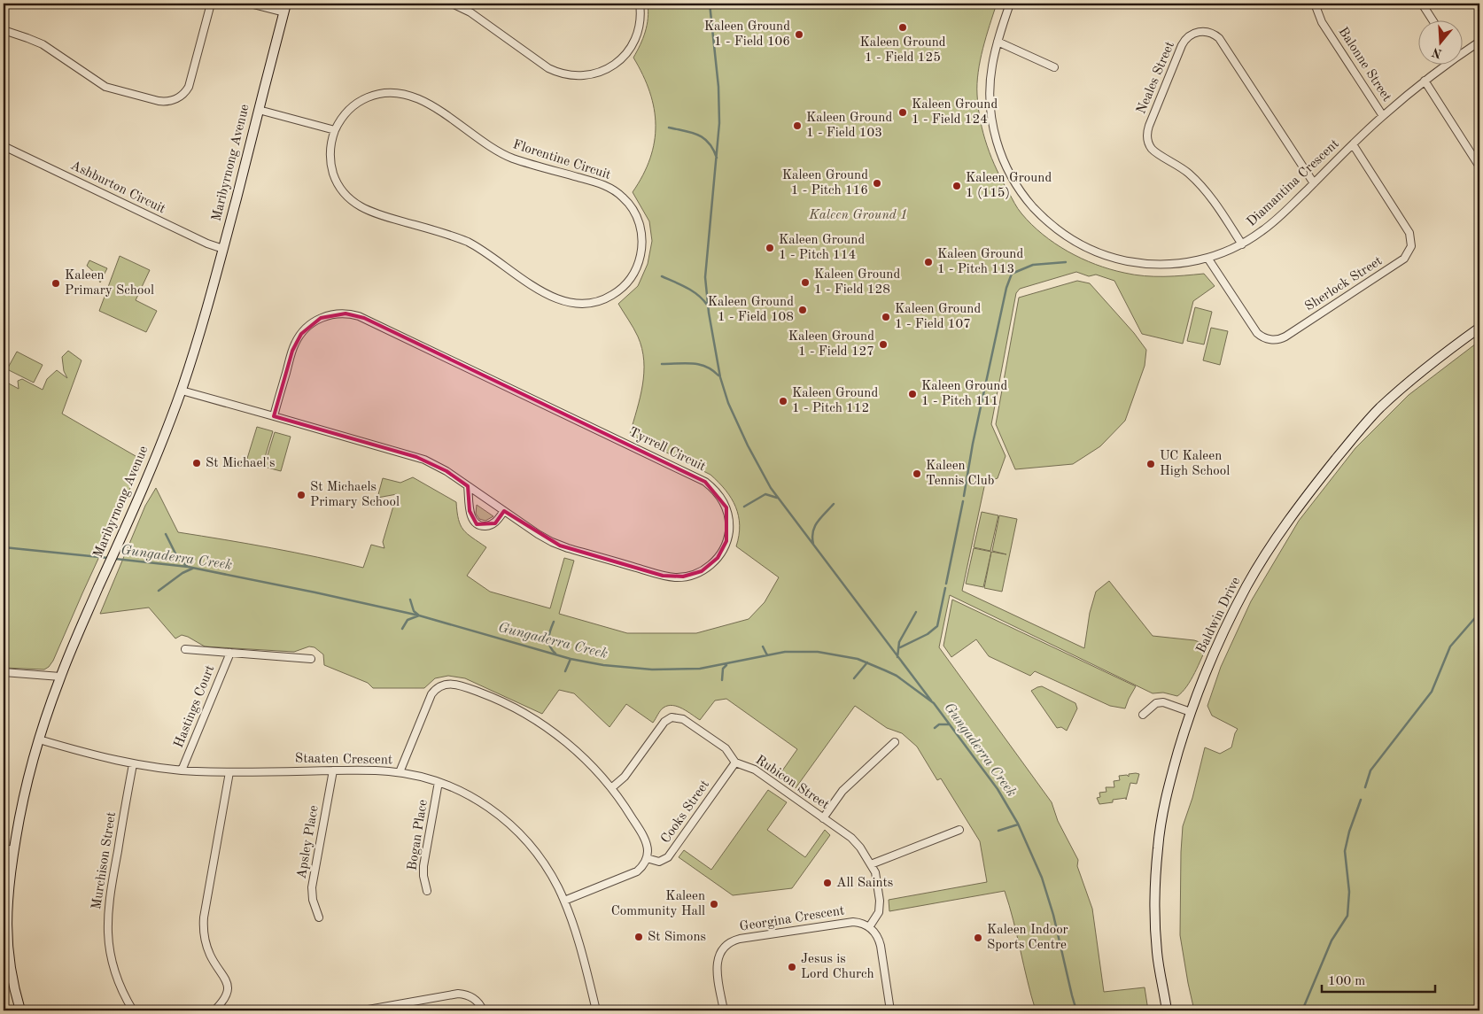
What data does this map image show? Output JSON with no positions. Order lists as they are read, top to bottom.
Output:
{
  "streets": {
    "street": [
      "Balonne Street",
      "Neales Street",
      "Florentine Circuit",
      "Maribyrnong Avenue",
      "Diamantina Crescent",
      "Ashburton Circuit",
      "Sherlock Street",
      "Tyrrell Circuit",
      "Baldwin Drive",
      "Hastings Court",
      "Staaten Crescent",
      "Rubicon Street",
      "Cooks Street",
      "Bogan Place",
      "Apsley Place",
      "Murchison Street",
      "Georgina Crescent"
    ]
  },
  "crossings": [
    ["Balonne Street", "Diamantina Crescent"],
    ["Neales Street", "Diamantina Crescent"],
    ["Maribyrnong Avenue", "Ashburton Circuit"],
    ["Maribyrnong Avenue", "Tyrrell Circuit"],
    ["Maribyrnong Avenue", "Staaten Crescent"],
    ["Diamantina Crescent", "Sherlock Street"],
    ["Hastings Court", "Staaten Crescent"],
    ["Staaten Crescent", "Bogan Place"],
    ["Staaten Crescent", "Apsley Place"],
    ["Staaten Crescent", "Murchison Street"],
    ["Rubicon Street", "Cooks Street"],
    ["Rubicon Street", "Georgina Crescent"]
  ],
  "water": ["Gungaderra Creek"],
  "parks": ["Kaleen Ground 1"],
  "places": [
    "Kaleen Ground 1 - Field 125",
    "Kaleen Ground 1 - Field 106",
    "Kaleen Ground 1 - Field 124",
    "Kaleen Ground 1 - Field 103",
    "Kaleen Ground 1 - Pitch 116",
    "Kaleen Ground 1 (115)",
    "Kaleen Ground 1 - Pitch 114",
    "Kaleen Ground 1 - Pitch 113",
    "Kaleen Ground 1 - Field 128",
    "Kaleen Primary School",
    "Kaleen Ground 1 - Field 108",
    "Kaleen Ground 1 - Field 107",
    "Kaleen Ground 1 - Field 127",
    "Kaleen Ground 1 - Pitch 111",
    "Kaleen Ground 1 - Pitch 112",
    "St Michael's",
    "UC Kaleen High School",
    "Kaleen Tennis Club",
    "St Michaels Primary School",
    "All Saints",
    "Kaleen Community Hall",
    "St Simons",
    "Kaleen Indoor Sports Centre",
    "Jesus is Lord Church"
  ],
  "scale_bar": "100 m",
  "north": "bottom"
}
